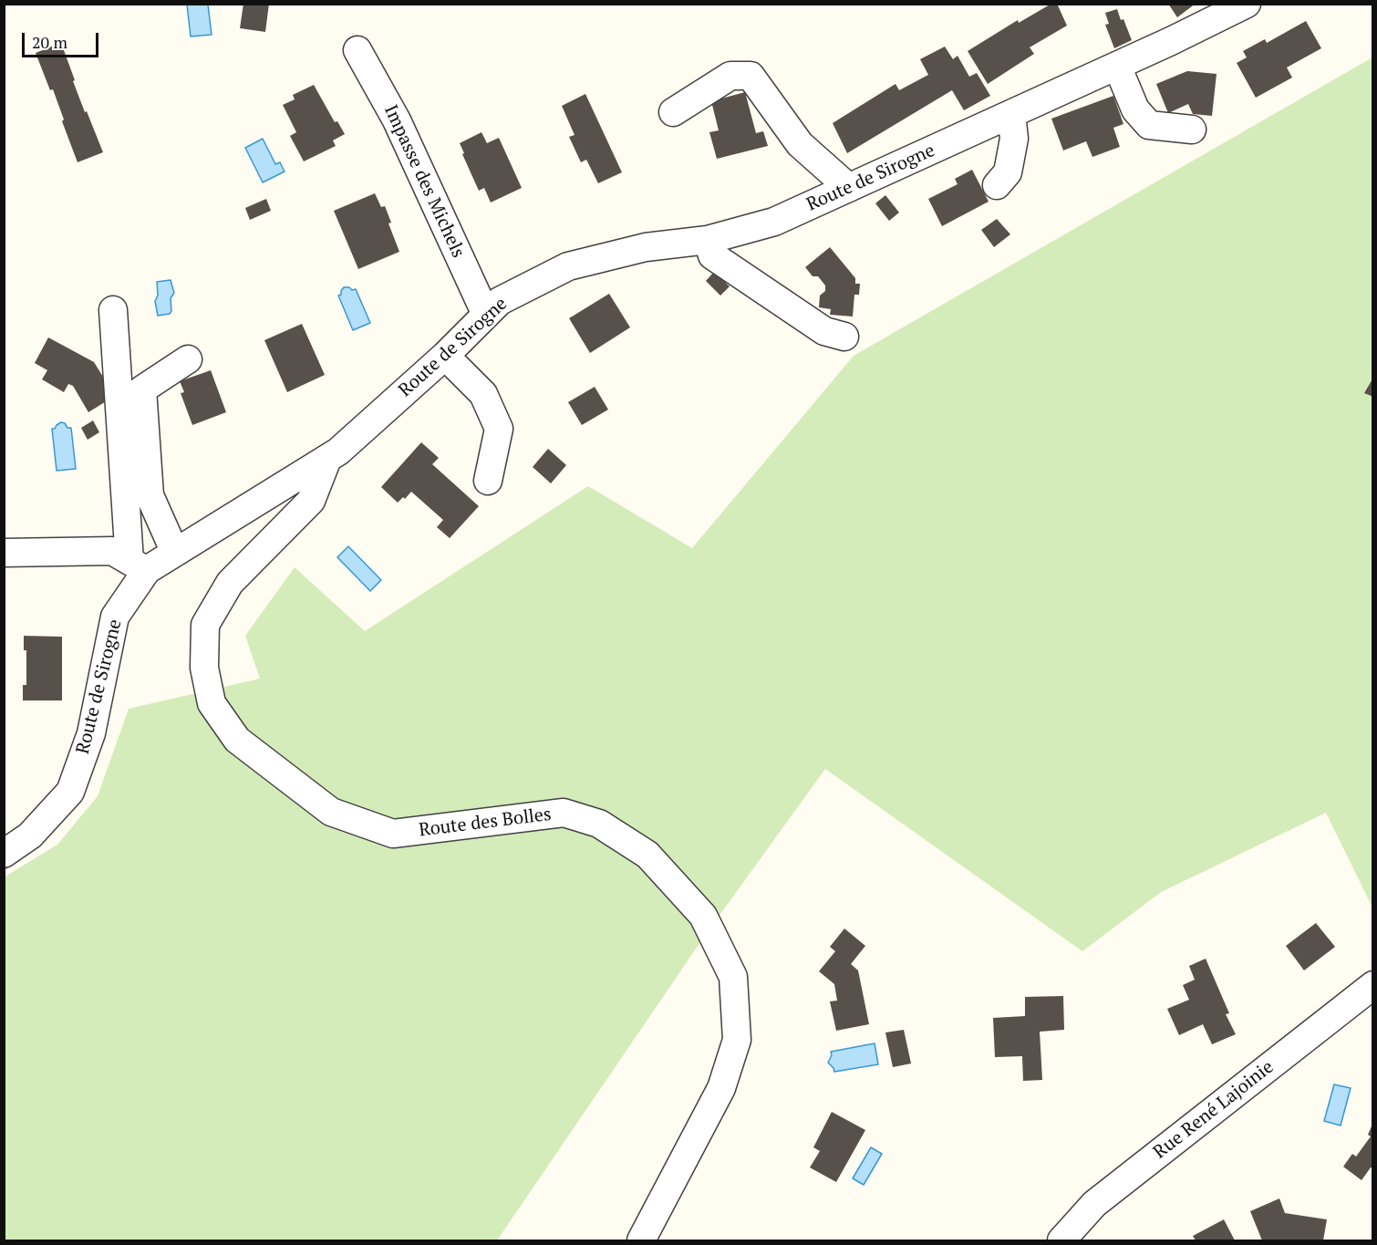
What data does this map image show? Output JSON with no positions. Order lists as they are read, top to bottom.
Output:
{
  "streets": {
    "street": [
      "Route de Sirogne",
      "Impasse des Michels",
      "Route des Bolles",
      "Rue René Lajoinie"
    ]
  },
  "crossings": [
    ["Route de Sirogne", "Impasse des Michels"],
    ["Route de Sirogne", "Route des Bolles"]
  ],
  "scale_bar": "20 m"
}
